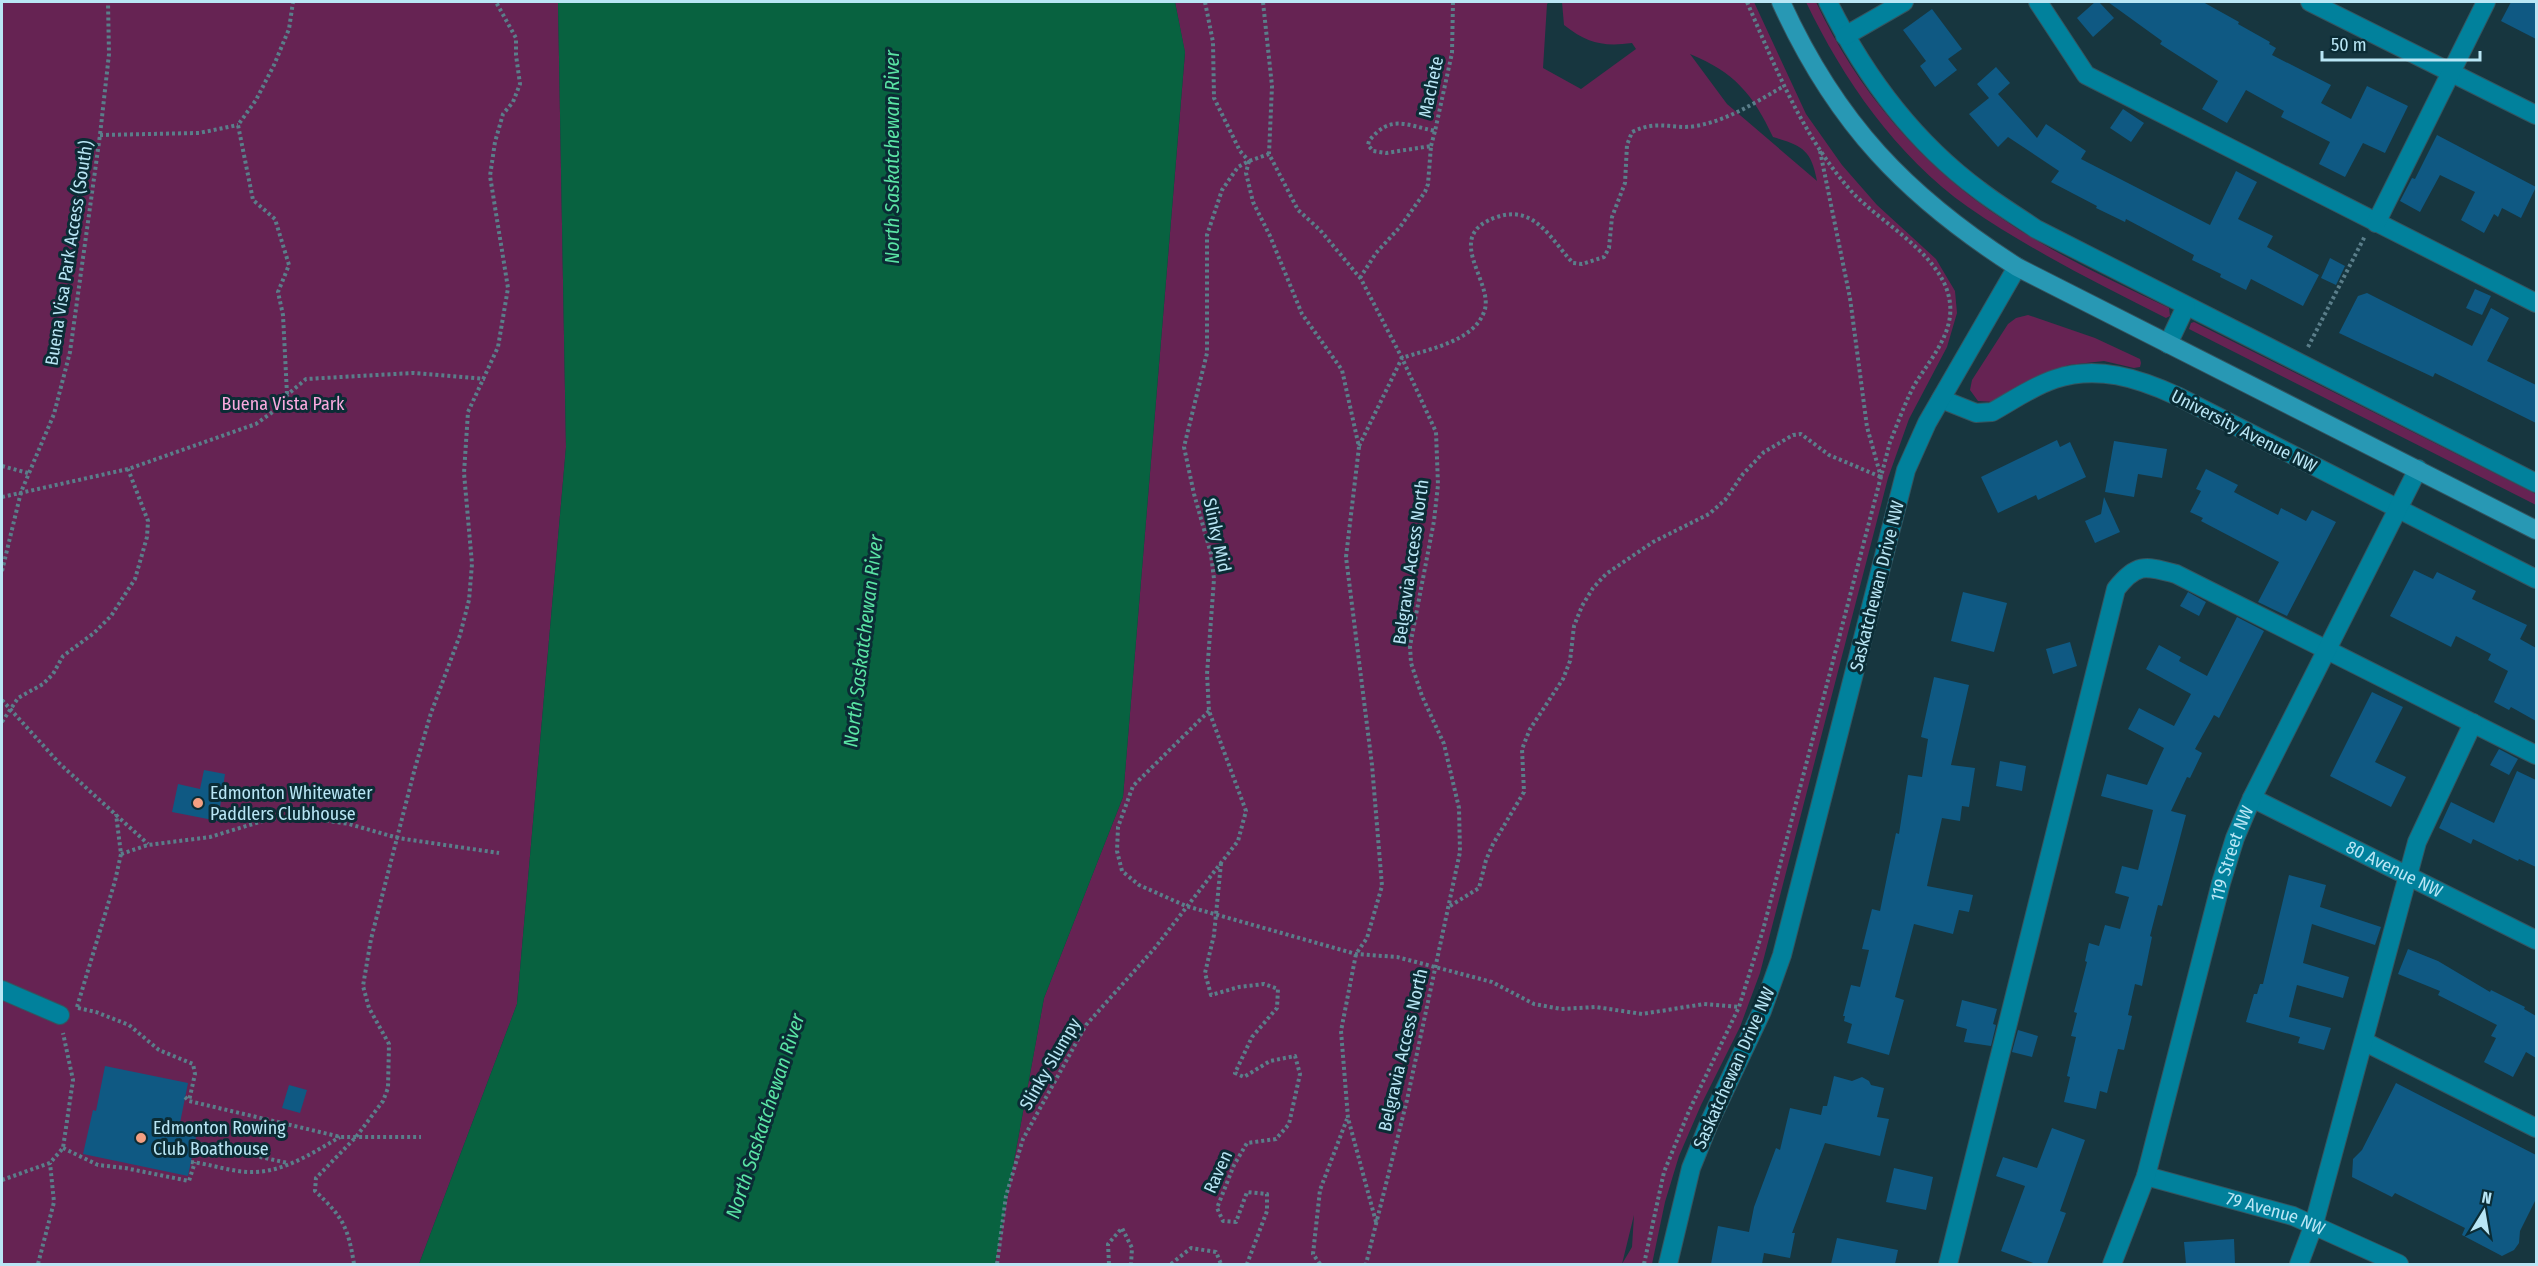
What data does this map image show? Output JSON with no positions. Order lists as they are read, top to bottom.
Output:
{
  "streets": {
    "street": [
      "University Avenue NW",
      "Saskatchewan Drive NW",
      "119 Street NW",
      "80 Avenue NW",
      "79 Avenue NW"
    ],
    "path": [
      "Machete",
      "Buena Visa Park Access (South)",
      "Slinky Mid",
      "Belgravia Access North",
      "Slinky Slumpy",
      "Raven"
    ]
  },
  "crossings": [
    ["University Avenue NW", "Saskatchewan Drive NW"],
    ["University Avenue NW", "119 Street NW"],
    ["Slinky Mid", "Slinky Slumpy"],
    ["119 Street NW", "80 Avenue NW"],
    ["119 Street NW", "79 Avenue NW"]
  ],
  "water": ["North Saskatchewan River"],
  "parks": ["Buena Vista Park"],
  "places": ["Edmonton Whitewater Paddlers Clubhouse", "Edmonton Rowing Club Boathouse"],
  "scale_bar": "50 m",
  "north": "top"
}
